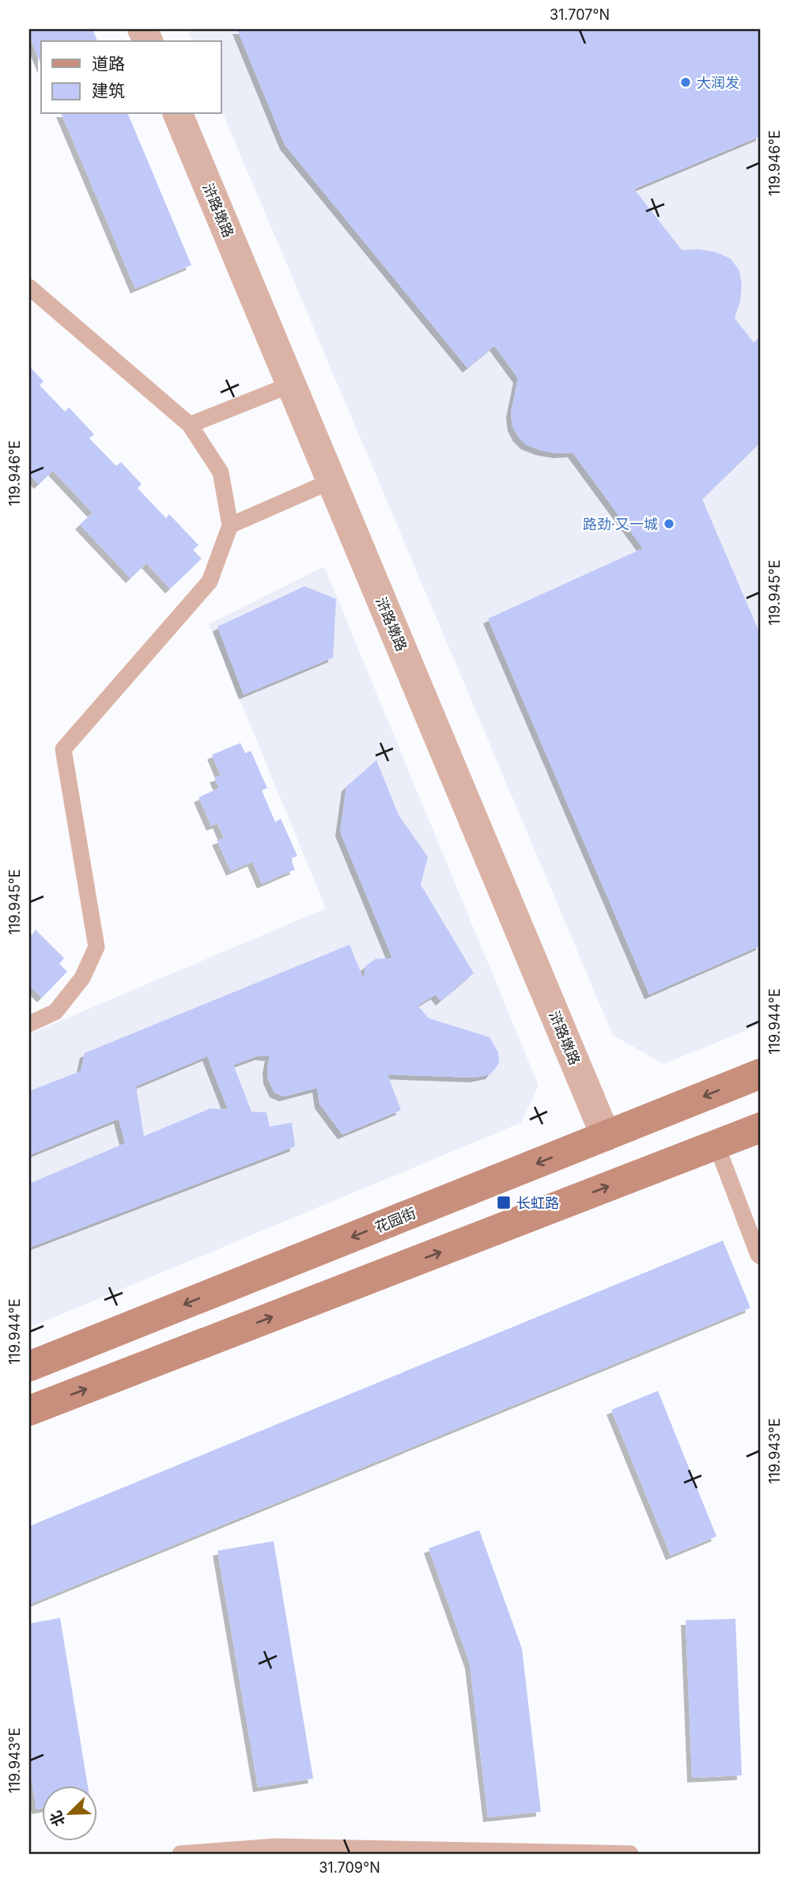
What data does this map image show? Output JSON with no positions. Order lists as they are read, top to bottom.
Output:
{
  "streets": {
    "main road": ["花园街"],
    "street": ["浒路墩路"]
  },
  "crossings": [
    ["浒路墩路", "花园街"]
  ],
  "places": {
    "other": ["大润发", "路劲·又一城"],
    "transit": ["长虹路"]
  },
  "legend": ["道路", "建筑"],
  "north": "bottom left",
  "coordinates": [
    "31.707°N",
    "119.946°E",
    "119.945°E",
    "119.944°E",
    "119.943°E",
    "31.709°N"
  ]
}
